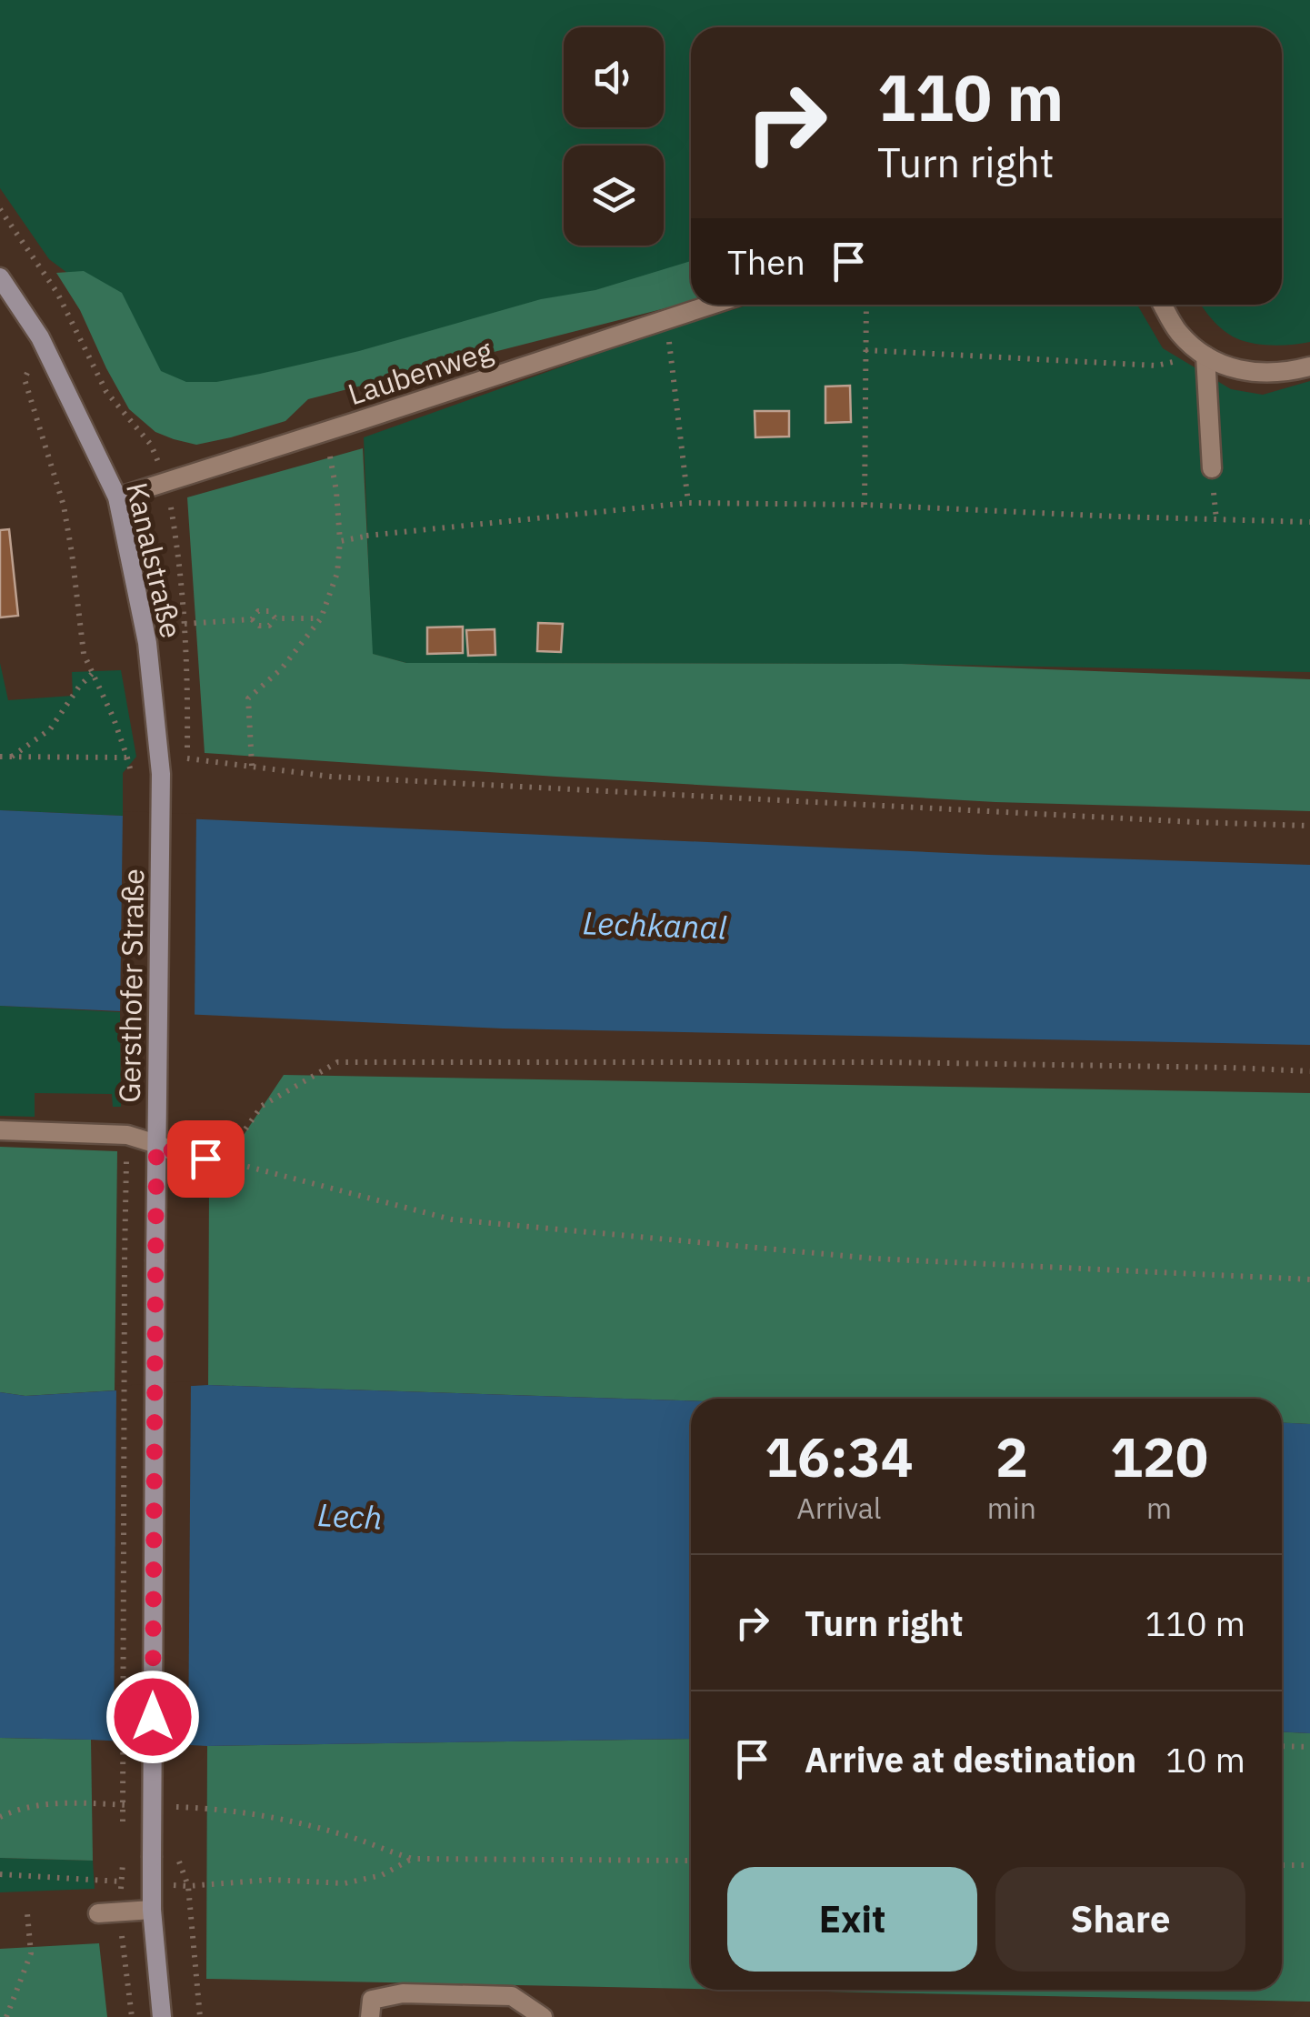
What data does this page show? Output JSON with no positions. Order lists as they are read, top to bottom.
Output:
{
  "streets": {
    "main road": ["Kanalstraße", "Gersthofer Straße"],
    "street": ["Laubenweg"]
  },
  "crossings": [
    ["Laubenweg", "Kanalstraße"],
    ["Kanalstraße", "Gersthofer Straße"]
  ],
  "water": ["Lechkanal", "Lech"],
  "page": {
    "turn": ["110 m", "Turn right"],
    "then": "Then",
    "eta": [
      "16:34",
      "Arrival",
      "2",
      "min",
      "120",
      "m"
    ],
    "list": [
      {
        "name": "Turn right",
        "value": "110 m"
      },
      {
        "name": "Arrive at destination",
        "value": "10 m"
      }
    ],
    "buttons": ["Exit", "Share"]
  }
}
